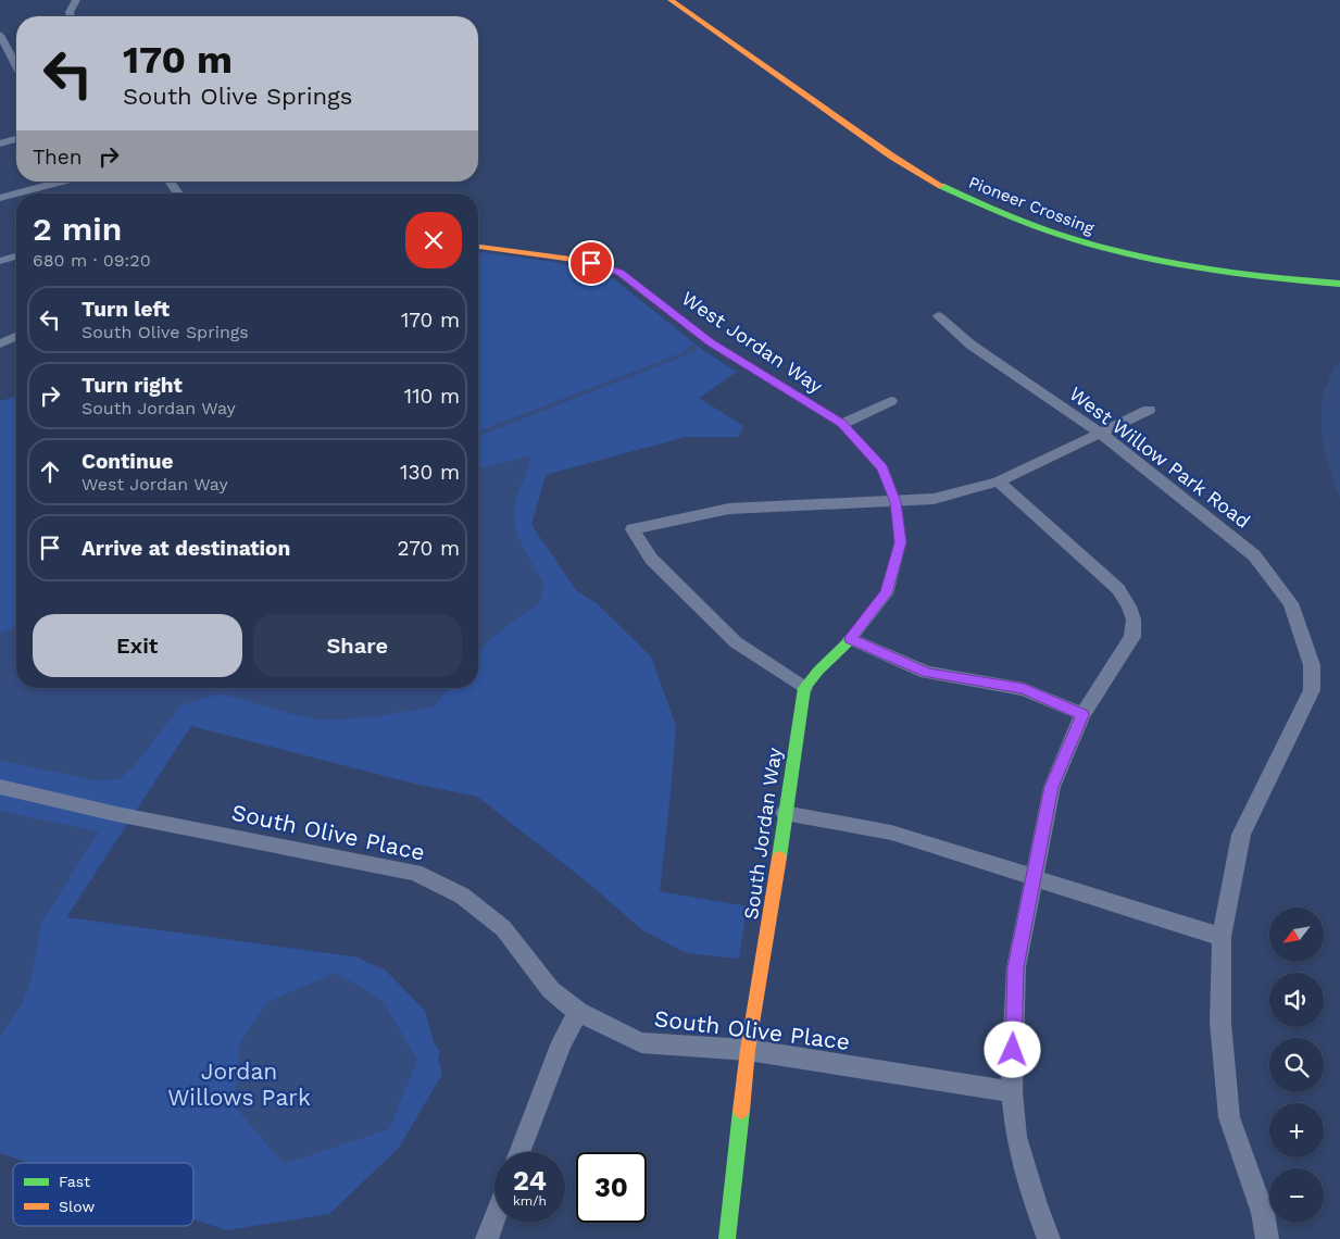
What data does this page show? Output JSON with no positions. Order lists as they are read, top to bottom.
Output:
{
  "streets": {
    "main road": ["Pioneer Crossing", "West Jordan Way", "South Jordan Way"],
    "street": ["West Willow Park Road", "South Olive Place"]
  },
  "crossings": [
    ["West Jordan Way", "South Jordan Way"],
    ["South Olive Place", "South Jordan Way"]
  ],
  "parks": ["Jordan Willows Park"],
  "legend": ["Fast", "Slow"],
  "north": "bottom left",
  "page": {
    "turn": ["170 m", "South Olive Springs"],
    "then": "Then",
    "heading": ["2 min", "680 m · 09:20"],
    "list": [
      {
        "name": "Turn left",
        "note": "South Olive Springs",
        "value": "170 m"
      },
      {
        "name": "Turn right",
        "note": "South Jordan Way",
        "value": "110 m"
      },
      {
        "name": "Continue",
        "note": "West Jordan Way",
        "value": "130 m"
      },
      {
        "name": "Arrive at destination",
        "value": "270 m"
      }
    ],
    "buttons": ["Exit", "Share"],
    "map_buttons": ["+", "−"],
    "speed": "24 km/h",
    "limit": "30"
  }
}
